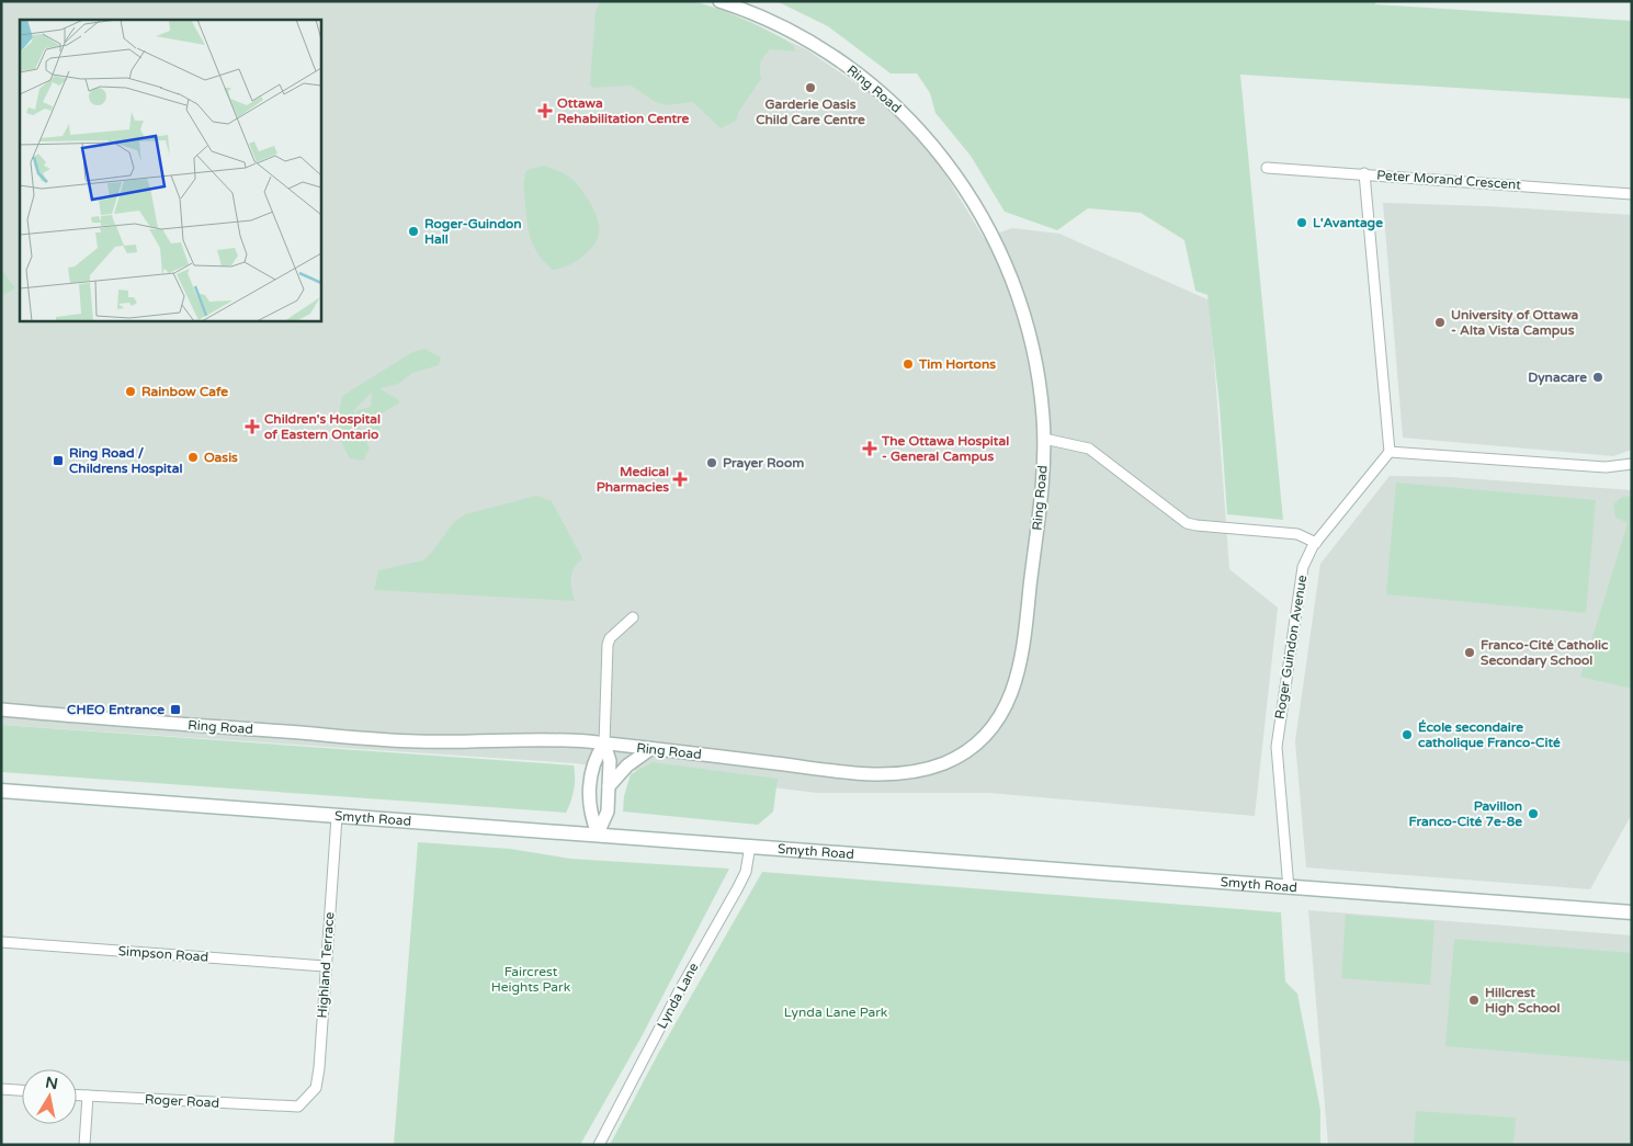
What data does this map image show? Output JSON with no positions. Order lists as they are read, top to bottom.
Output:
{
  "streets": {
    "main road": ["Smyth Road"],
    "street": [
      "Ring Road",
      "Peter Morand Crescent",
      "Roger Guindon Avenue",
      "Simpson Road",
      "Highland Terrace",
      "Lynda Lane",
      "Roger Road"
    ]
  },
  "crossings": [
    ["Roger Guindon Avenue", "Smyth Road"],
    ["Smyth Road", "Highland Terrace"],
    ["Smyth Road", "Lynda Lane"],
    ["Simpson Road", "Highland Terrace"],
    ["Highland Terrace", "Roger Road"]
  ],
  "parks": ["Faircrest Heights Park", "Lynda Lane Park"],
  "places": {
    "other": [
      "Garderie Oasis Child Care Centre",
      "L'Avantage",
      "Roger-Guindon Hall",
      "University of Ottawa - Alta Vista Campus",
      "Tim Hortons",
      "Dynacare",
      "Rainbow Cafe",
      "Oasis",
      "Prayer Room",
      "Franco-Cité Catholic Secondary School",
      "École secondaire catholique Franco-Cité",
      "Pavillon Franco-Cité 7e-8e",
      "Hillcrest High School"
    ],
    "health": [
      "Ottawa Rehabilitation Centre",
      "Children's Hospital of Eastern Ontario",
      "The Ottawa Hospital - General Campus",
      "Medical Pharmacies"
    ],
    "transit": ["Ring Road / Childrens Hospital", "CHEO Entrance"]
  },
  "north": "top"
}
